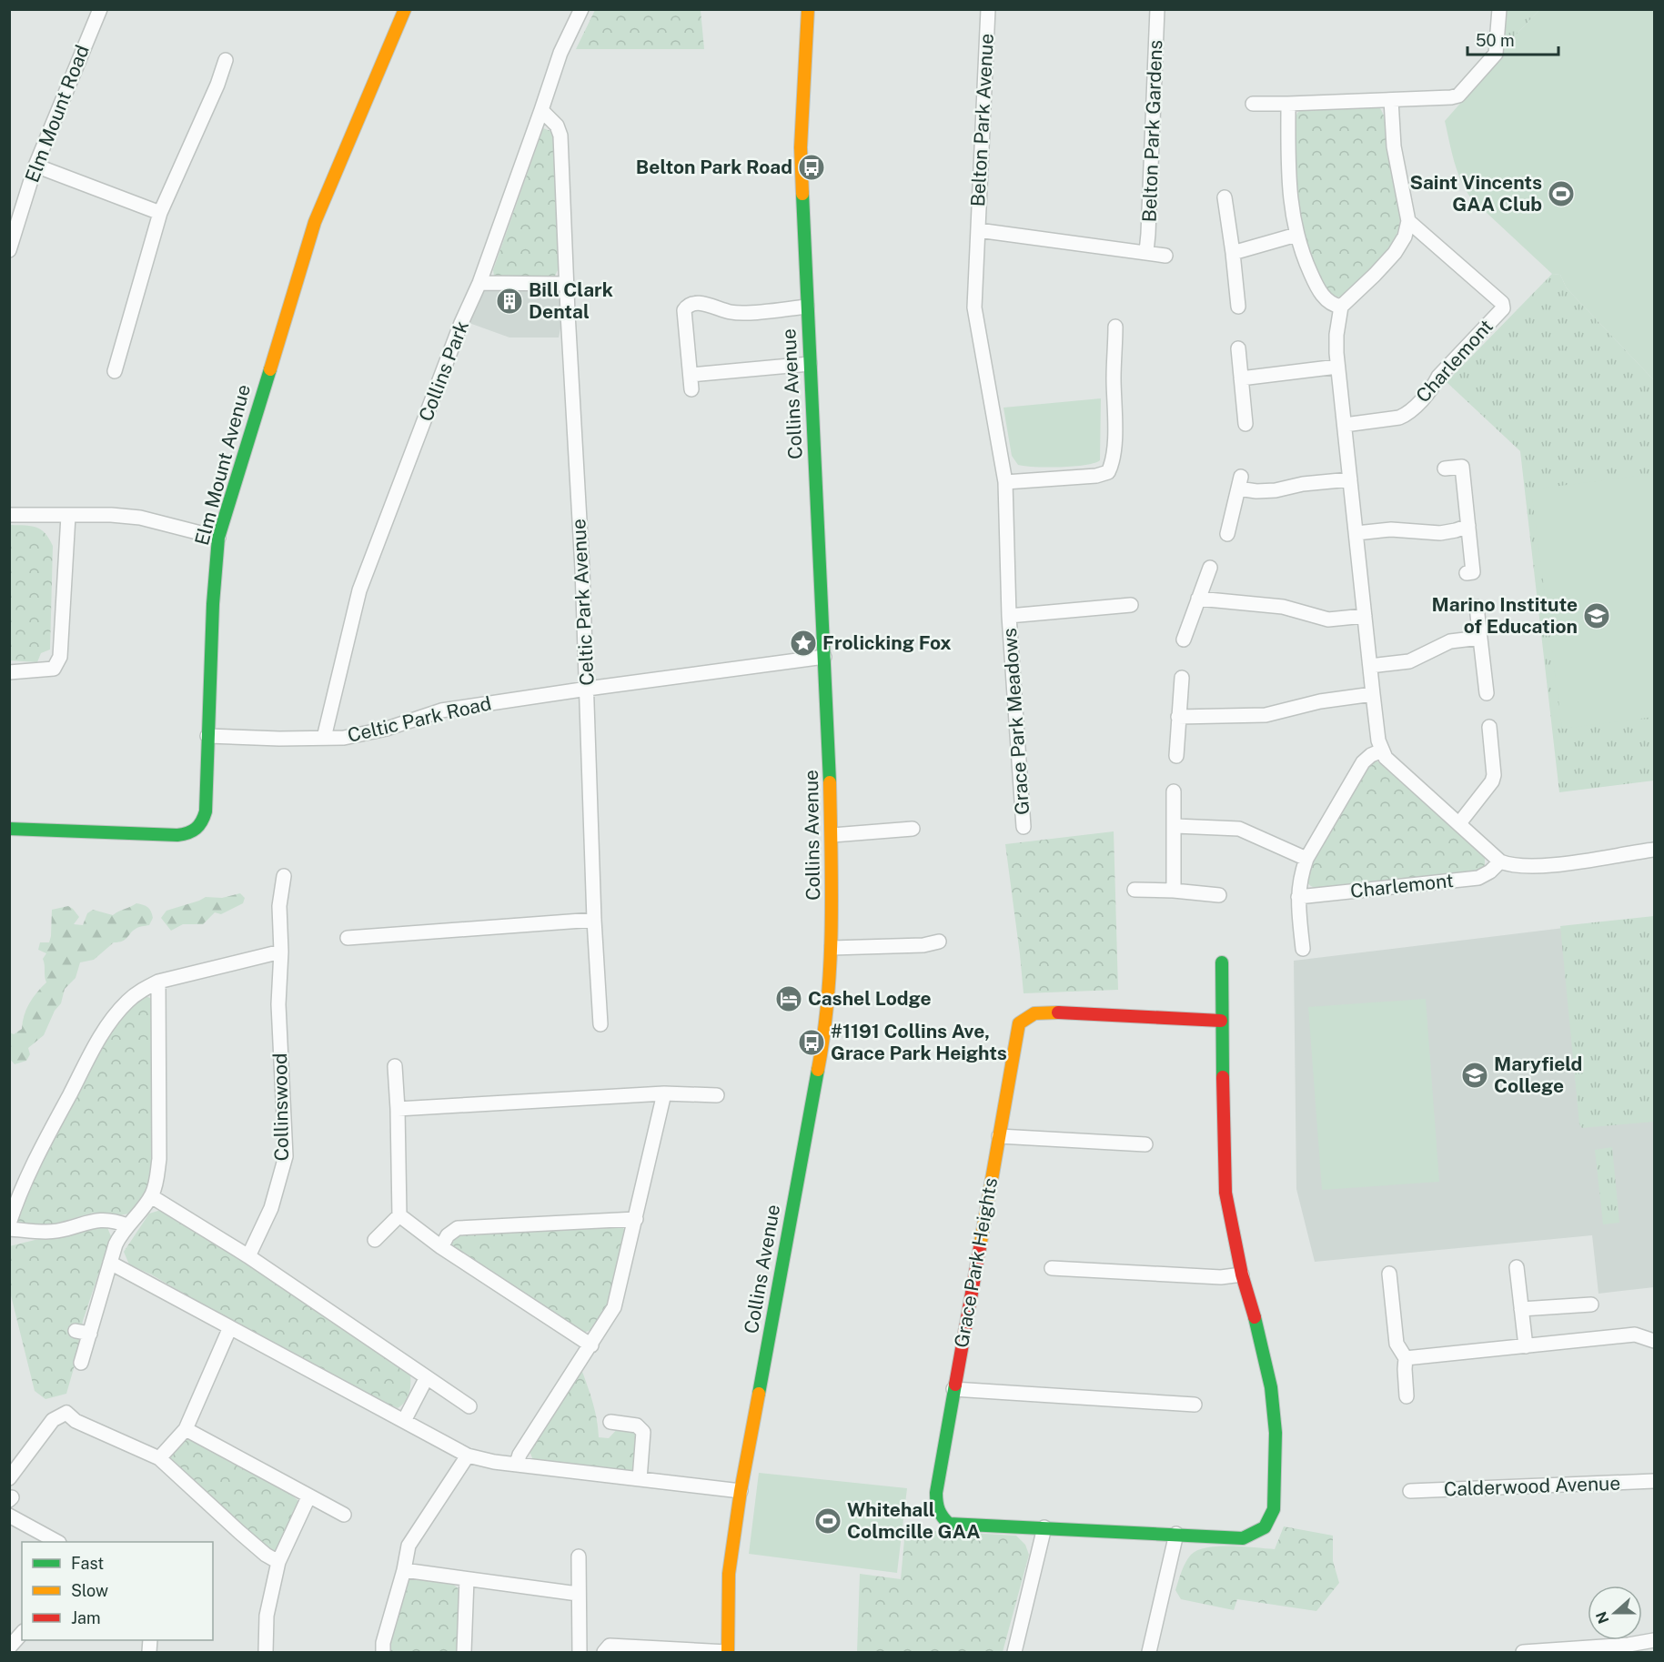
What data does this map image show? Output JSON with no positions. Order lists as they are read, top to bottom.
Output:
{
  "streets": {
    "street": [
      "Elm Mount Road",
      "Belton Park Avenue",
      "Belton Park Gardens",
      "Charlemont",
      "Collins Park",
      "Collins Avenue",
      "Elm Mount Avenue",
      "Celtic Park Avenue",
      "Celtic Park Road",
      "Grace Park Meadows",
      "Collinswood",
      "Grace Park Heights",
      "Calderwood Avenue"
    ]
  },
  "crossings": [
    ["Belton Park Avenue", "Grace Park Meadows"],
    ["Collins Park", "Celtic Park Avenue"],
    ["Collins Park", "Celtic Park Road"],
    ["Collins Avenue", "Celtic Park Road"],
    ["Elm Mount Avenue", "Celtic Park Road"],
    ["Celtic Park Avenue", "Celtic Park Road"]
  ],
  "places": {
    "bus stop": ["Belton Park Road", "#1191 Collins Ave, Grace Park Heights"],
    "sports": ["Saint Vincents GAA Club", "Whitehall Colmcille GAA"],
    "building": ["Bill Clark Dental"],
    "school or university": ["Marino Institute of Education", "Maryfield College"],
    "place": ["Frolicking Fox"],
    "hotel": ["Cashel Lodge"]
  },
  "legend": ["Fast", "Slow", "Jam"],
  "scale_bar": "50 m",
  "north": "left"
}
